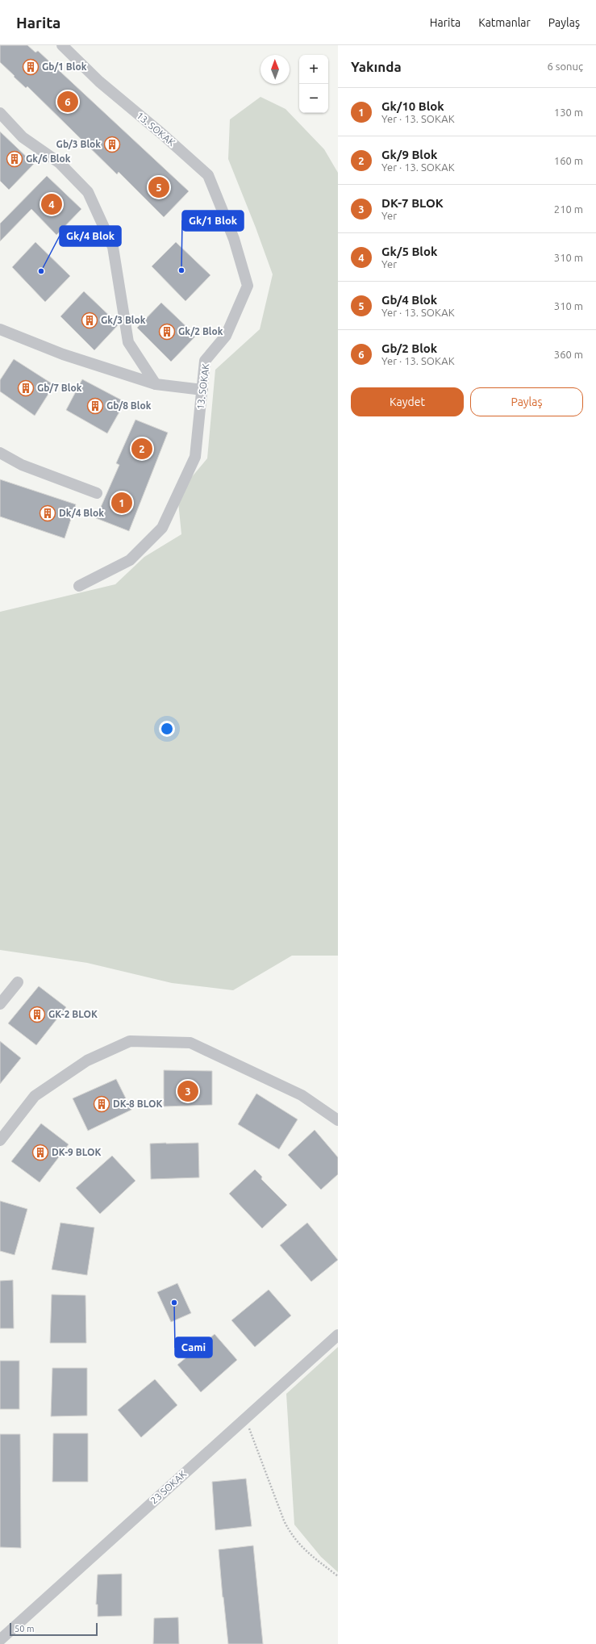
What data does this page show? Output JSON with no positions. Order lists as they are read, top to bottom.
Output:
{
  "streets": {
    "street": ["13. SOKAK", "23 SOKAK"]
  },
  "places": {
    "building": [
      "Gb/1 Blok",
      "Gb/3 Blok",
      "Gk/6 Blok",
      "Gk/3 Blok",
      "Gk/2 Blok",
      "Gb/7 Blok",
      "Gb/8 Blok",
      "Dk/4 Blok",
      "GK-2 BLOK",
      "DK-8 BLOK",
      "DK-9 BLOK"
    ],
    "other": ["Gk/1 Blok", "Gk/4 Blok", "Cami"]
  },
  "scale_bar": "50 m",
  "north": "top",
  "page": {
    "header": "Harita",
    "nav": ["Harita", "Katmanlar", "Paylaş"],
    "heading": ["Yakında", "6 sonuç"],
    "map_buttons": ["+", "−"],
    "list": [
      {
        "mark": "1",
        "name": "Gk/10 Blok",
        "note": "Yer · 13. SOKAK",
        "value": "130 m"
      },
      {
        "mark": "2",
        "name": "Gk/9 Blok",
        "note": "Yer · 13. SOKAK",
        "value": "160 m"
      },
      {
        "mark": "3",
        "name": "DK-7 BLOK",
        "note": "Yer",
        "value": "210 m"
      },
      {
        "mark": "4",
        "name": "Gk/5 Blok",
        "note": "Yer",
        "value": "310 m"
      },
      {
        "mark": "5",
        "name": "Gb/4 Blok",
        "note": "Yer · 13. SOKAK",
        "value": "310 m"
      },
      {
        "mark": "6",
        "name": "Gb/2 Blok",
        "note": "Yer · 13. SOKAK",
        "value": "360 m"
      }
    ],
    "pins": [
      "6",
      "5",
      "4",
      "2",
      "1",
      "3"
    ],
    "buttons": ["Kaydet", "Paylaş"],
    "scale": "50 m"
  }
}
